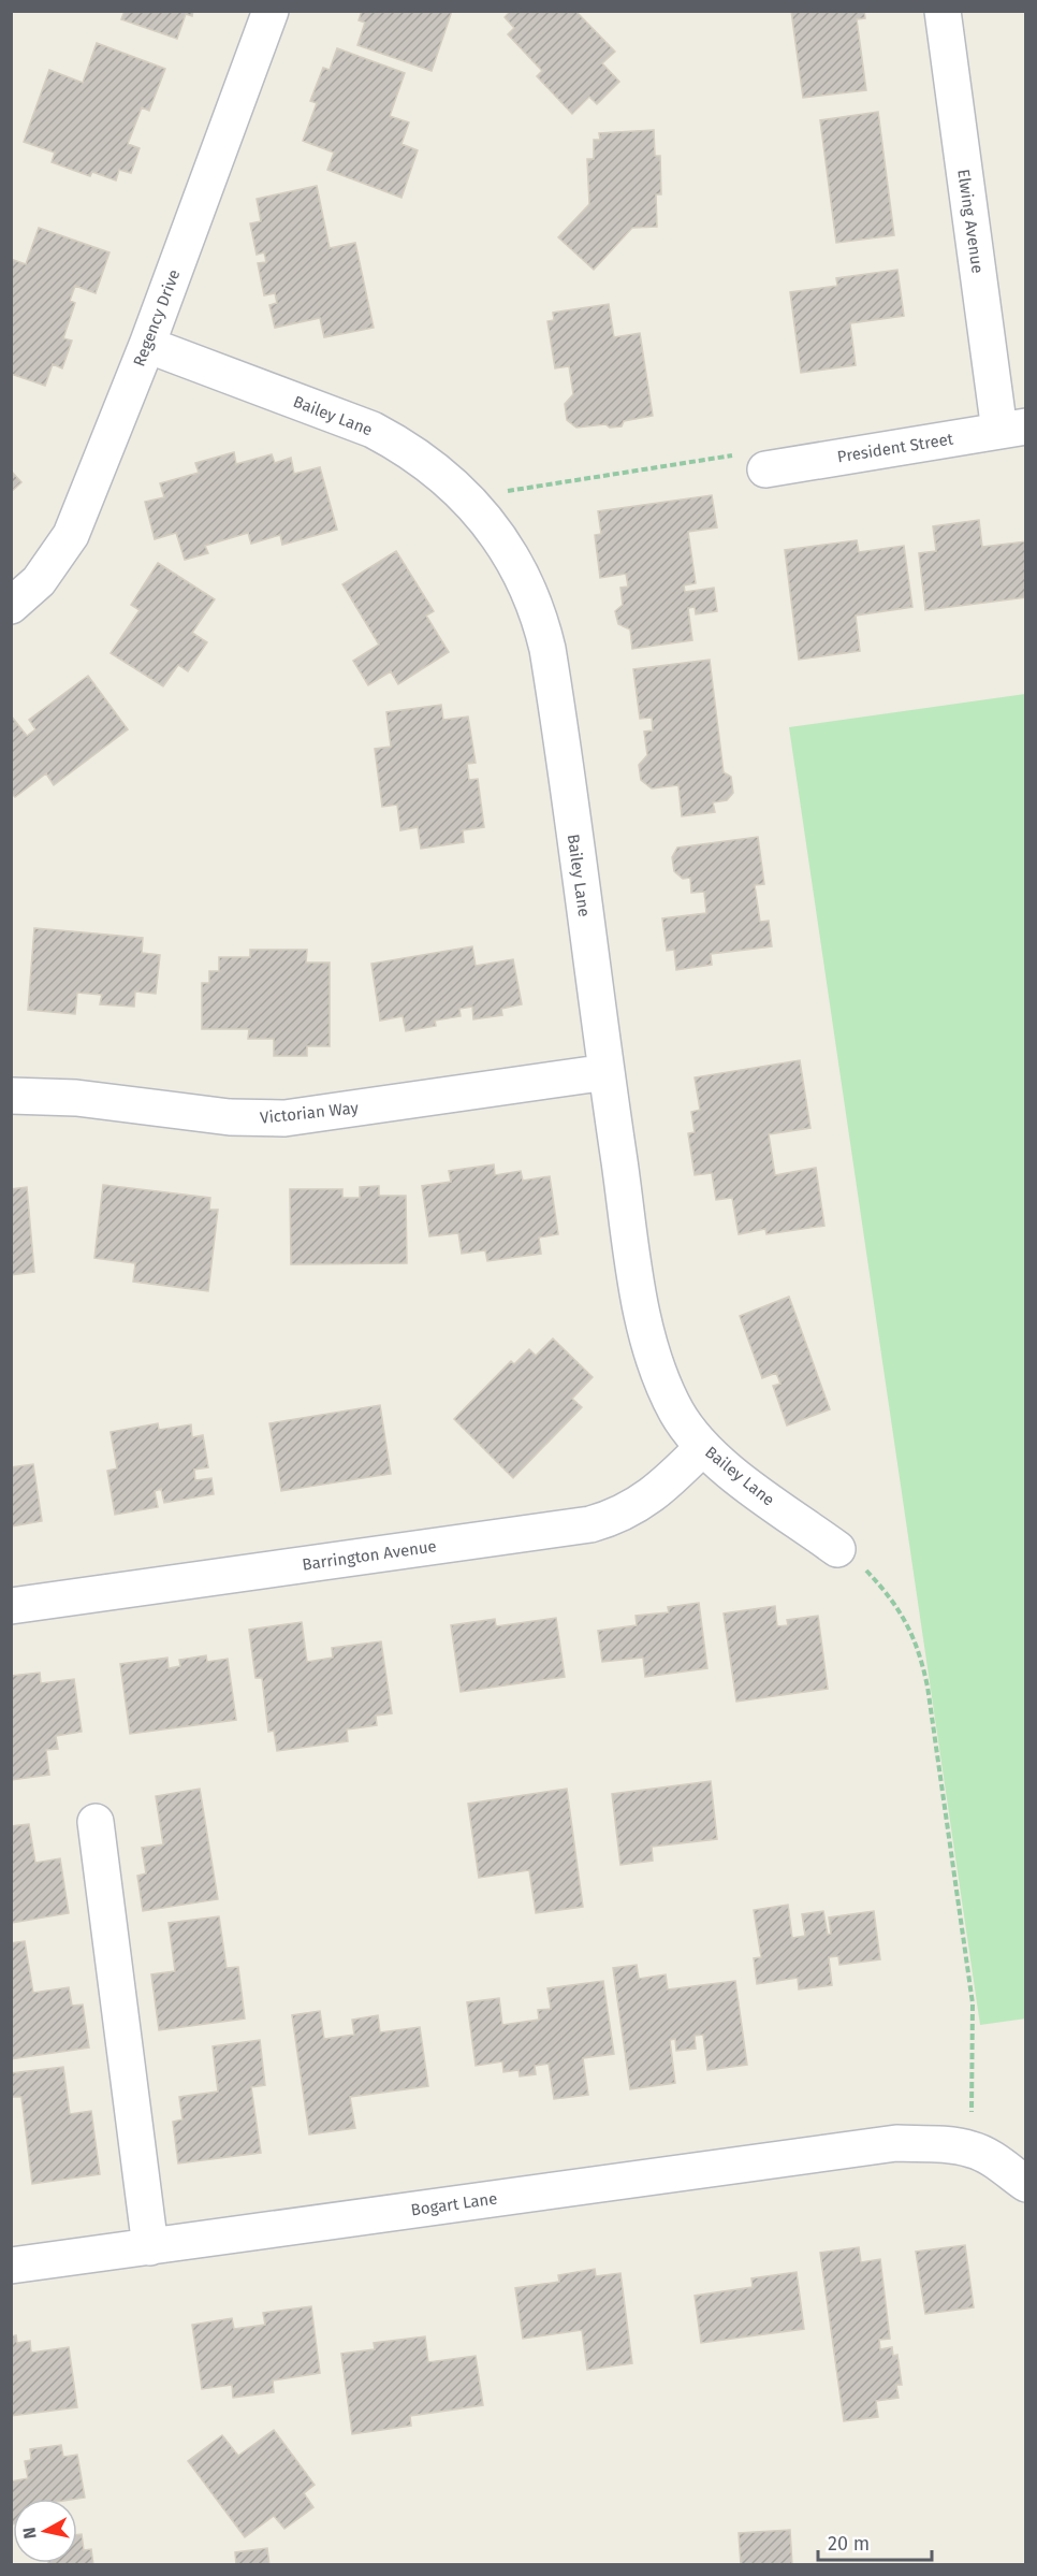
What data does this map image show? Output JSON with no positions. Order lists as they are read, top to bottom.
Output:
{
  "streets": {
    "street": [
      "Elwing Avenue",
      "Regency Drive",
      "Bailey Lane",
      "President Street",
      "Victorian Way",
      "Barrington Avenue",
      "Bogart Lane"
    ]
  },
  "crossings": [
    ["Elwing Avenue", "President Street"],
    ["Regency Drive", "Bailey Lane"],
    ["Bailey Lane", "Victorian Way"],
    ["Bailey Lane", "Barrington Avenue"]
  ],
  "scale_bar": "20 m",
  "north": "left"
}
